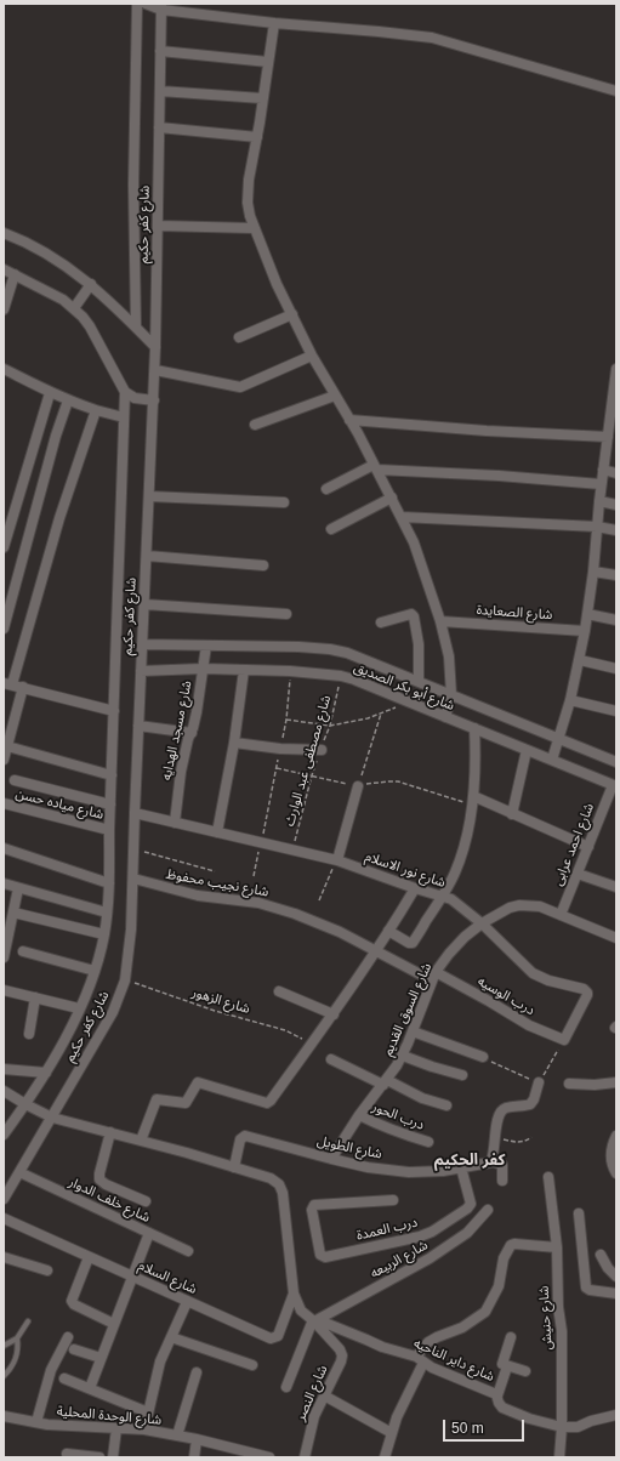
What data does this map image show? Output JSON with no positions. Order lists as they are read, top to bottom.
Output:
{
  "streets": {
    "street": [
      "شارع كفر حكيم",
      "شارع الصعايدة",
      "شارع أبو بكر الصديق",
      "شارع مسجد الهدايه",
      "شارع مياده حسن",
      "شارع احمد عرابى",
      "شارع نور الاسلام",
      "شارع نجيب محفوظ",
      "درب الوسيه",
      "شارع السوق القديم",
      "درب الحور",
      "شارع الطويل",
      "شارع خلف الدوار",
      "درب العمدة",
      "شارع الربيعه",
      "شارع السلام",
      "شارع حنيش",
      "شارع داير الناحيه",
      "شارع النصر",
      "شارع الوحدة المحلية"
    ],
    "path": ["شارع مصطفى عبد الوارث", "شارع الزهور"]
  },
  "crossings": [
    ["شارع كفر حكيم", "شارع أبو بكر الصديق"],
    ["شارع كفر حكيم", "شارع مياده حسن"],
    ["شارع كفر حكيم", "شارع نور الاسلام"],
    ["شارع كفر حكيم", "شارع نجيب محفوظ"],
    ["شارع كفر حكيم", "شارع الزهور"],
    ["شارع كفر حكيم", "شارع خلف الدوار"],
    ["شارع أبو بكر الصديق", "شارع مسجد الهدايه"],
    ["شارع أبو بكر الصديق", "شارع مصطفى عبد الوارث"],
    ["شارع أبو بكر الصديق", "شارع احمد عرابى"],
    ["شارع مسجد الهدايه", "شارع نور الاسلام"],
    ["شارع مصطفى عبد الوارث", "شارع نور الاسلام"],
    ["شارع احمد عرابى", "شارع السوق القديم"],
    ["شارع نور الاسلام", "درب الوسيه"],
    ["شارع نور الاسلام", "شارع السوق القديم"],
    ["شارع نجيب محفوظ", "درب الوسيه"],
    ["شارع نجيب محفوظ", "شارع السوق القديم"],
    ["درب الوسيه", "شارع السوق القديم"],
    ["شارع السوق القديم", "درب الحور"],
    ["شارع السوق القديم", "شارع الطويل"],
    ["شارع الطويل", "درب العمدة"],
    ["شارع الربيعه", "شارع داير الناحيه"],
    ["شارع الربيعه", "شارع النصر"],
    ["شارع حنيش", "شارع داير الناحيه"],
    ["شارع داير الناحيه", "شارع النصر"]
  ],
  "districts": ["كفر الحكيم"],
  "scale_bar": "50 m"
}
